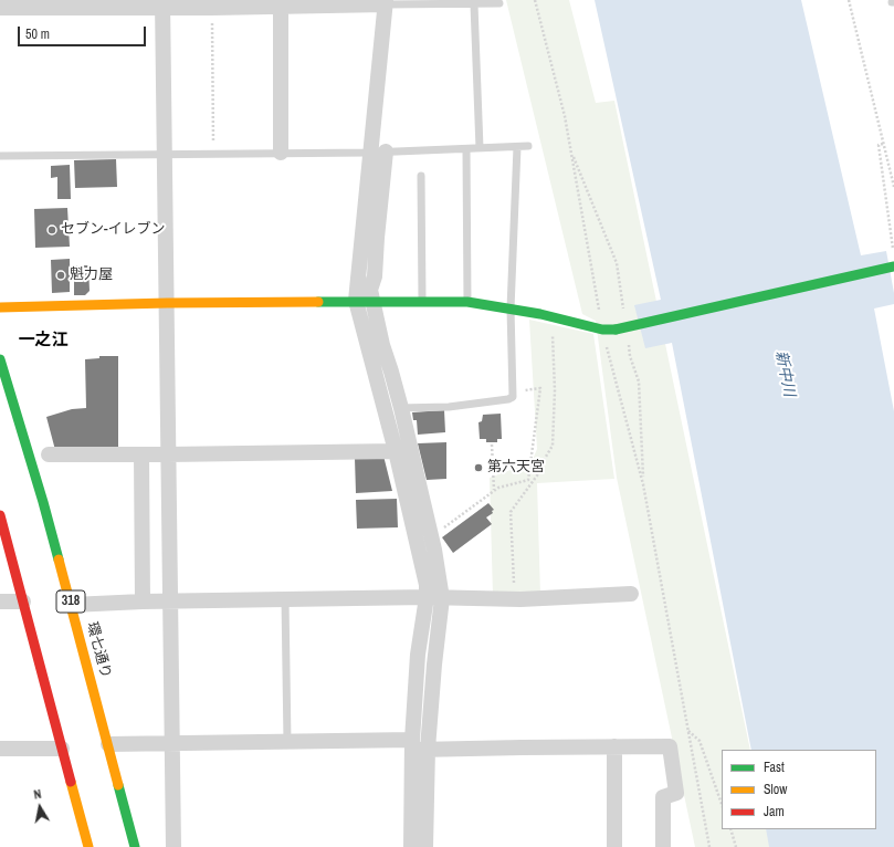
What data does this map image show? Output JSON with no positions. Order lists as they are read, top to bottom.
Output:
{
  "streets": {
    "street": ["318", "環七通り"]
  },
  "districts": ["一之江"],
  "water": ["新中川"],
  "places": ["セブン-イレブン", "魁力屋", "第六天宮"],
  "legend": ["Fast", "Slow", "Jam"],
  "scale_bar": "50 m",
  "north": "top"
}
